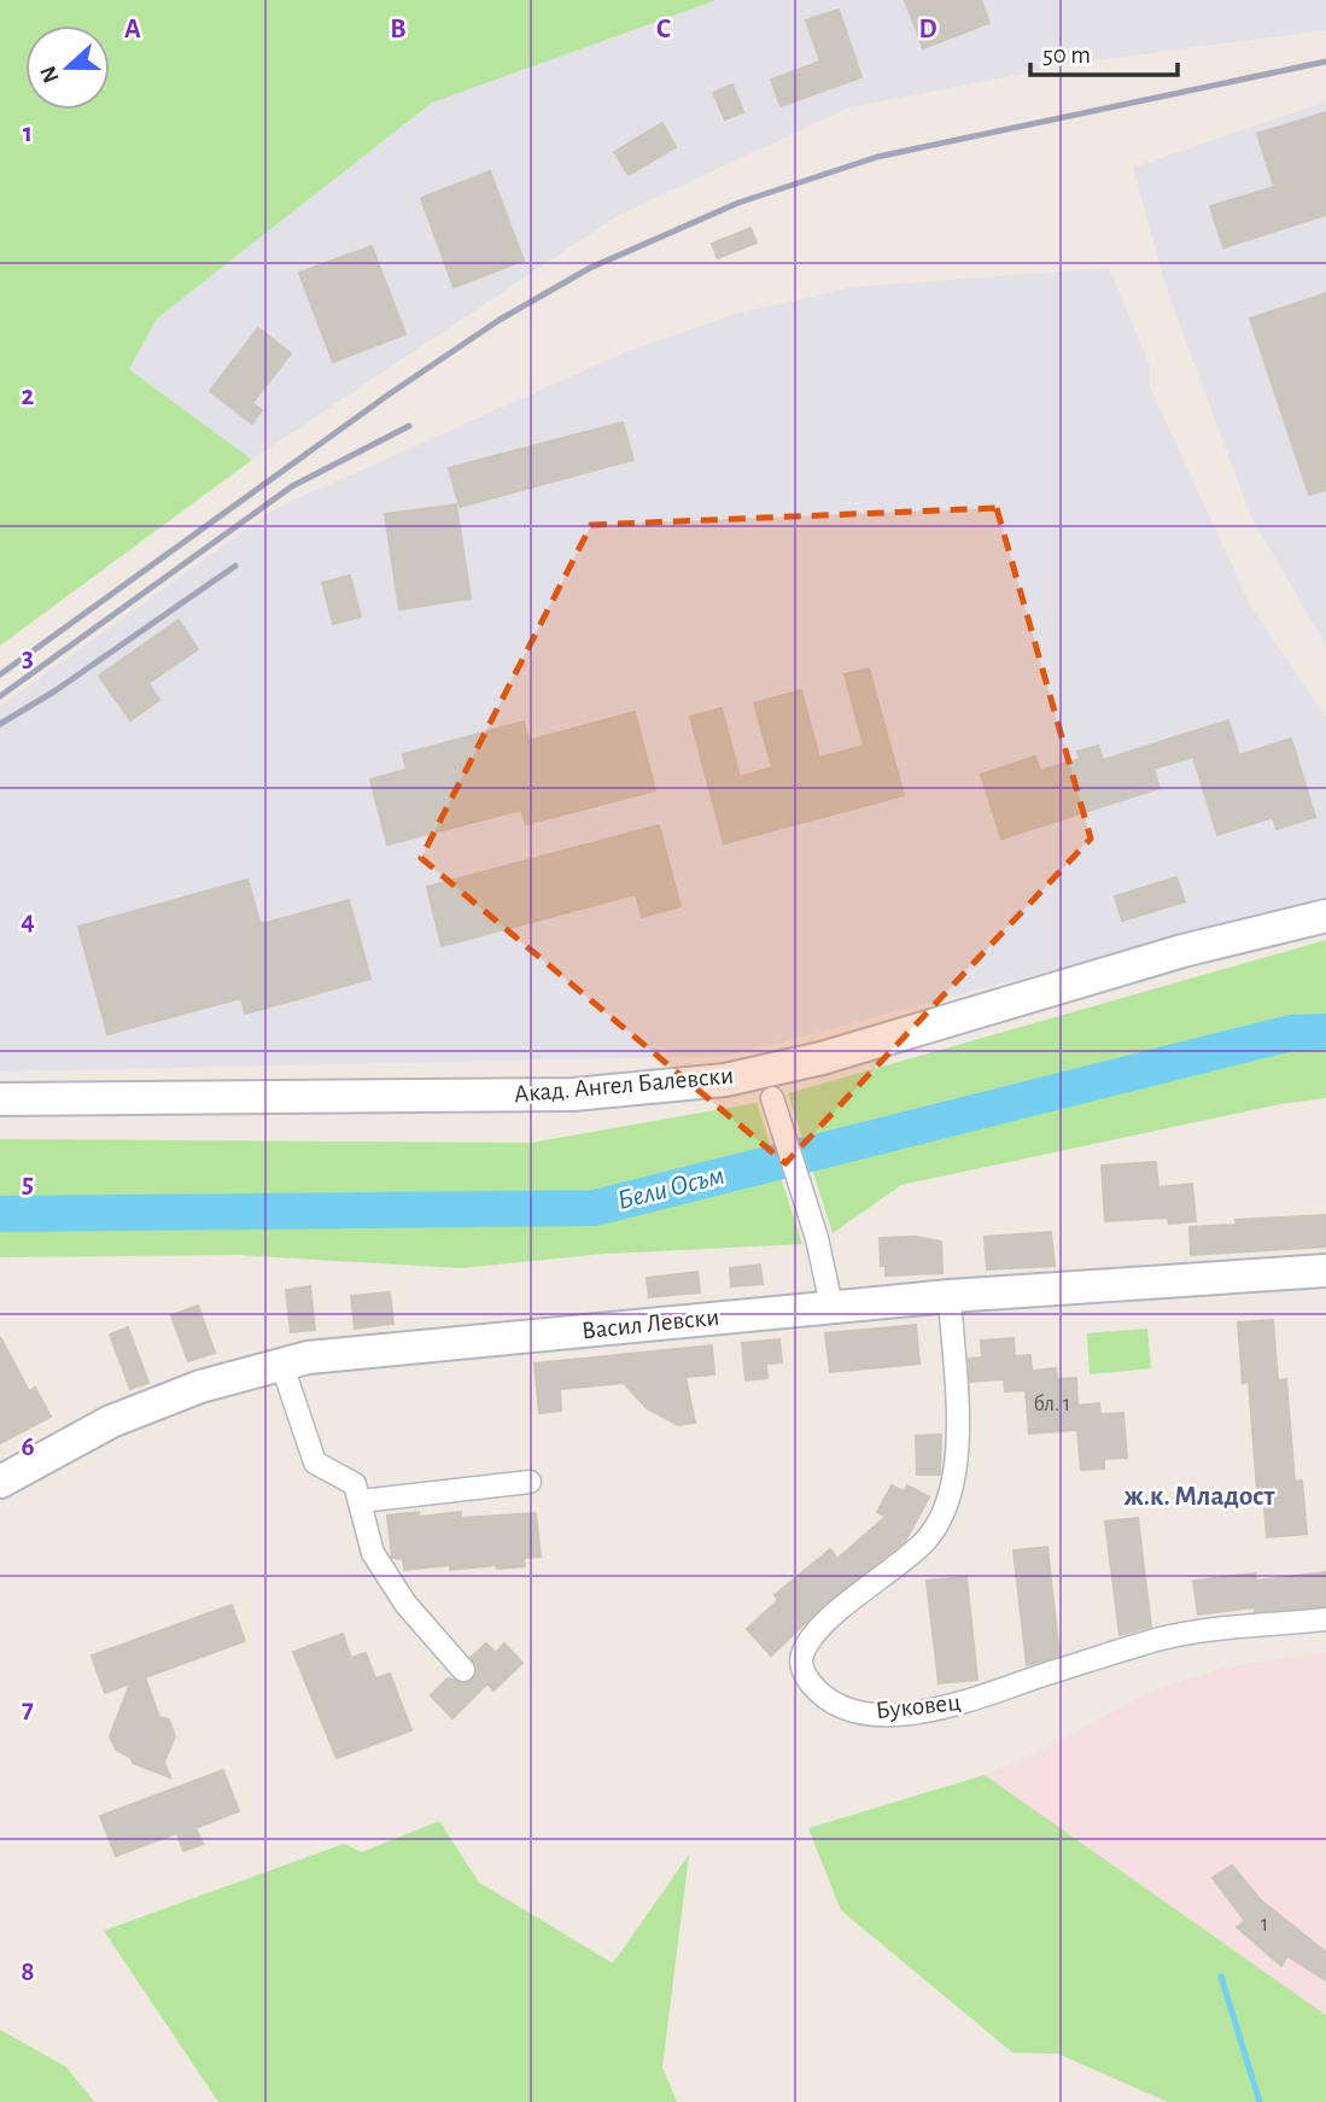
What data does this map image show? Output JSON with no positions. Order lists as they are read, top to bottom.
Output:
{
  "streets": {
    "main road": ["Акад. Ангел Балевски", "Васил Левски"],
    "street": ["Буковец"]
  },
  "crossings": [
    ["Васил Левски", "Буковец"]
  ],
  "districts": ["ж.к. Младост"],
  "water": ["Бели Осъм"],
  "house_numbers": ["бл. 1", "1"],
  "scale_bar": "50 m",
  "north": "left",
  "grid": {
    "columns": [
      "A",
      "B",
      "C",
      "D"
    ],
    "rows": [
      "1",
      "2",
      "3",
      "4",
      "5",
      "6",
      "7",
      "8"
    ]
  }
}
